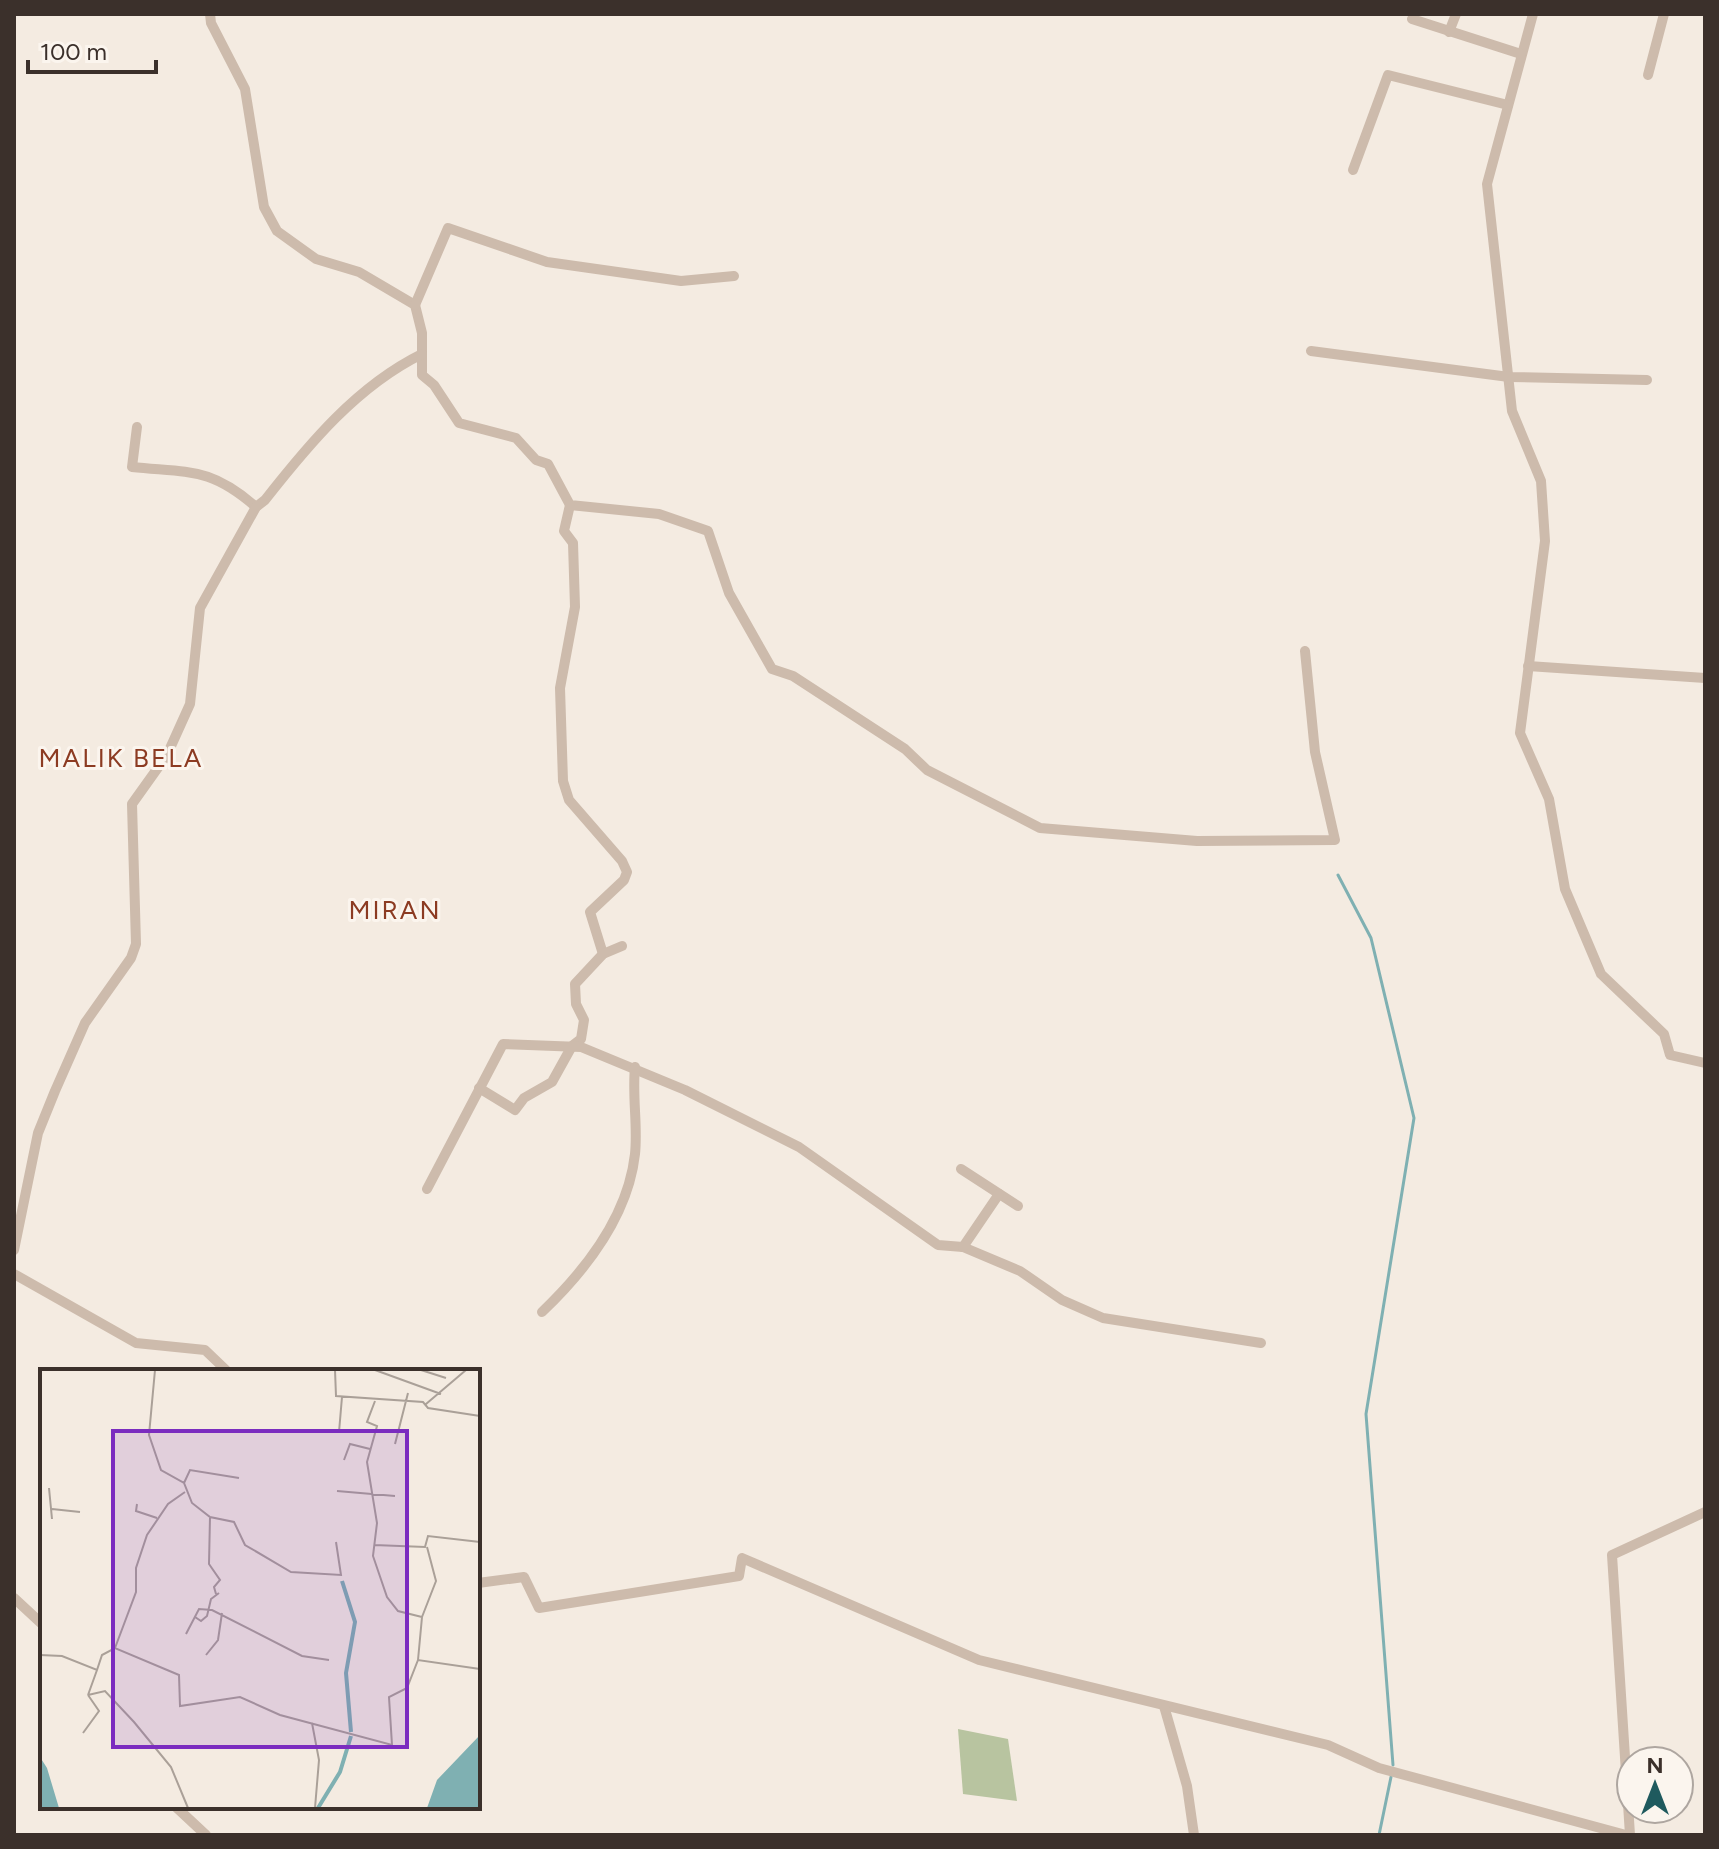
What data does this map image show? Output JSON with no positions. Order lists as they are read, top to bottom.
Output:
{
  "districts": ["MALIK BELA", "MIRAN"],
  "scale_bar": "100 m",
  "north": "top"
}
